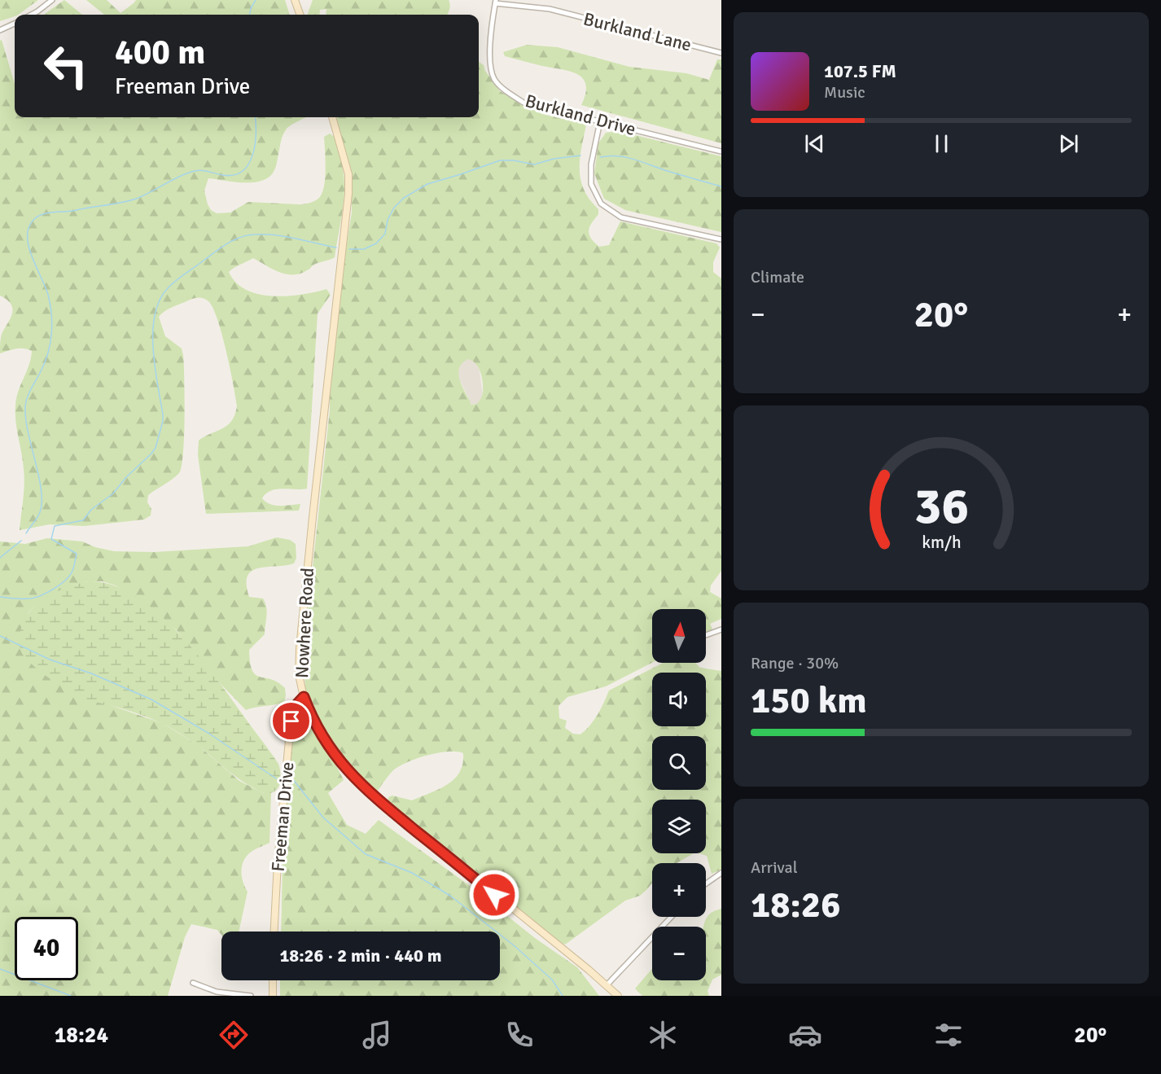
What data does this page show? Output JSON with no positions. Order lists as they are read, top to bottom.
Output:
{
  "streets": {
    "street": [
      "Burkland Lane",
      "Burkland Drive",
      "Nowhere Road",
      "Freeman Drive"
    ]
  },
  "crossings": [
    ["Burkland Lane", "Burkland Drive"],
    ["Nowhere Road", "Freeman Drive"]
  ],
  "north": "top",
  "page": {
    "turn": ["400 m", "Freeman Drive"],
    "song": ["107.5 FM", "Music"],
    "tile": [
      "Climate",
      ["Range · 30%", "150 km"],
      ["Arrival", "18:26"]
    ],
    "heat": ["−", "20°", "+"],
    "map_buttons": ["+", "−"],
    "limit": "40",
    "trip": "18:26 · 2 min · 440 m",
    "tabs": ["18:24", "20°"],
    "gauge": ["36", "km/h"]
  }
}
